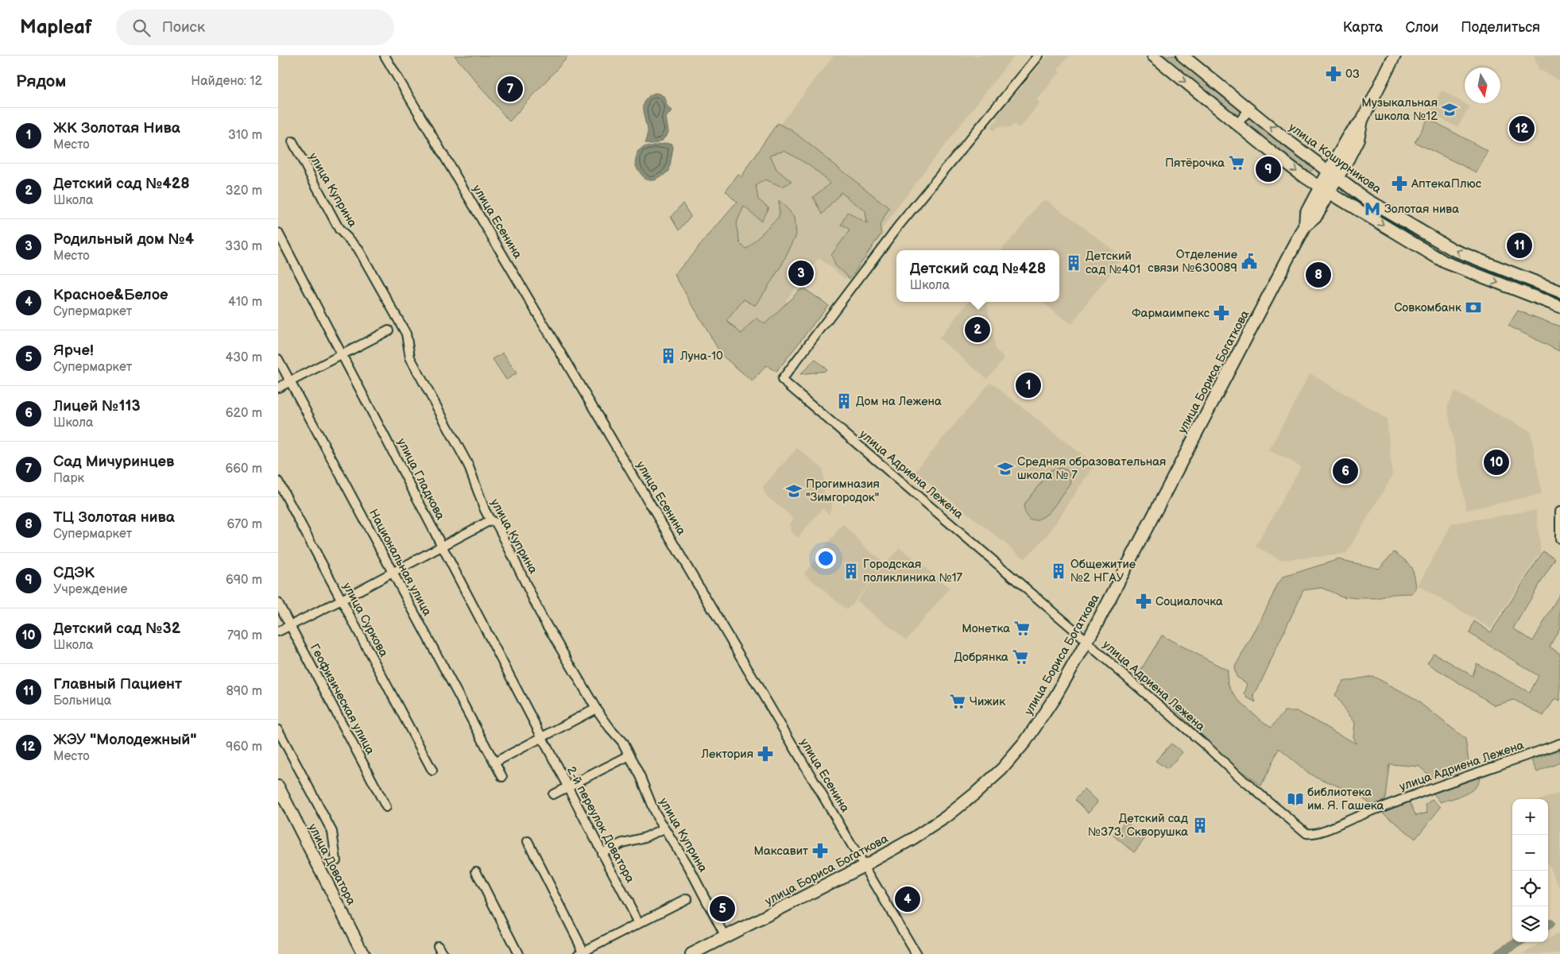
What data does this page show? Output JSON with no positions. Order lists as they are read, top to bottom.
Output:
{
  "streets": {
    "main road": ["улица Кошурникова", "улица Бориса Богаткова", "улица Доватора"],
    "street": [
      "улица Куприна",
      "улица Есенина",
      "улица Адриена Лежена",
      "улица Гладкова",
      "Национальная улица",
      "улица Суркова",
      "Геофизическая улица",
      "2-й переулок Доватора"
    ]
  },
  "crossings": [
    ["улица Кошурникова", "улица Бориса Богаткова"],
    ["улица Куприна", "улица Бориса Богаткова"],
    ["улица Есенина", "улица Бориса Богаткова"],
    ["улица Бориса Богаткова", "улица Адриена Лежена"],
    ["улица Гладкова", "2-й переулок Доватора"]
  ],
  "places": {
    "pharmacy": [
      "03",
      "АптекаПлюс",
      "Фармаимпекс",
      "Социалочка",
      "Лектория",
      "Максавит"
    ],
    "school or university": ["Музыкальная школа №12", "Средняя образовательная школа № 7", "Прогимназия \"Зимгородок\""],
    "supermarket": [
      "Пятёрочка",
      "Монетка",
      "Добрянка",
      "Чижик"
    ],
    "metro station": ["Золотая нива"],
    "public building": ["Отделение связи №630089"],
    "building": [
      "Детский сад №401",
      "Луна-10",
      "Дом на Лежена",
      "Городская поликлиника №17",
      "Общежитие №2 НГАУ",
      "Детский сад №373, Скворушка"
    ],
    "bank": ["Совкомбанк"],
    "library": ["библиотека им. Я. Гашека"]
  },
  "north": "bottom",
  "page": {
    "header": "Mapleaf",
    "search": "Поиск",
    "nav": ["Карта", "Слои", "Поделиться"],
    "heading": ["Рядом", "Найдено: 12"],
    "pins": [
      "7",
      "12",
      "9",
      "11",
      "3",
      "8",
      "2",
      "1",
      "10",
      "6",
      "4",
      "5"
    ],
    "list": [
      {
        "mark": "1",
        "name": "ЖК Золотая Нива",
        "note": "Место",
        "value": "310 m"
      },
      {
        "mark": "2",
        "name": "Детский сад №428",
        "note": "Школа",
        "value": "320 m"
      },
      {
        "mark": "3",
        "name": "Родильный дом №4",
        "note": "Место",
        "value": "330 m"
      },
      {
        "mark": "4",
        "name": "Красное&Белое",
        "note": "Супермаркет",
        "value": "410 m"
      },
      {
        "mark": "5",
        "name": "Ярче!",
        "note": "Супермаркет",
        "value": "430 m"
      },
      {
        "mark": "6",
        "name": "Лицей №113",
        "note": "Школа",
        "value": "620 m"
      },
      {
        "mark": "7",
        "name": "Сад Мичуринцев",
        "note": "Парк",
        "value": "660 m"
      },
      {
        "mark": "8",
        "name": "ТЦ Золотая нива",
        "note": "Супермаркет",
        "value": "670 m"
      },
      {
        "mark": "9",
        "name": "СДЭК",
        "note": "Учреждение",
        "value": "690 m"
      },
      {
        "mark": "10",
        "name": "Детский сад №32",
        "note": "Школа",
        "value": "790 m"
      },
      {
        "mark": "11",
        "name": "Главный Пациент",
        "note": "Больница",
        "value": "890 m"
      },
      {
        "mark": "12",
        "name": "ЖЭУ \"Молодежный\"",
        "note": "Место",
        "value": "960 m"
      }
    ],
    "popup": ["Детский сад №428", "Школа"],
    "map_buttons": ["+", "−"]
  }
}
